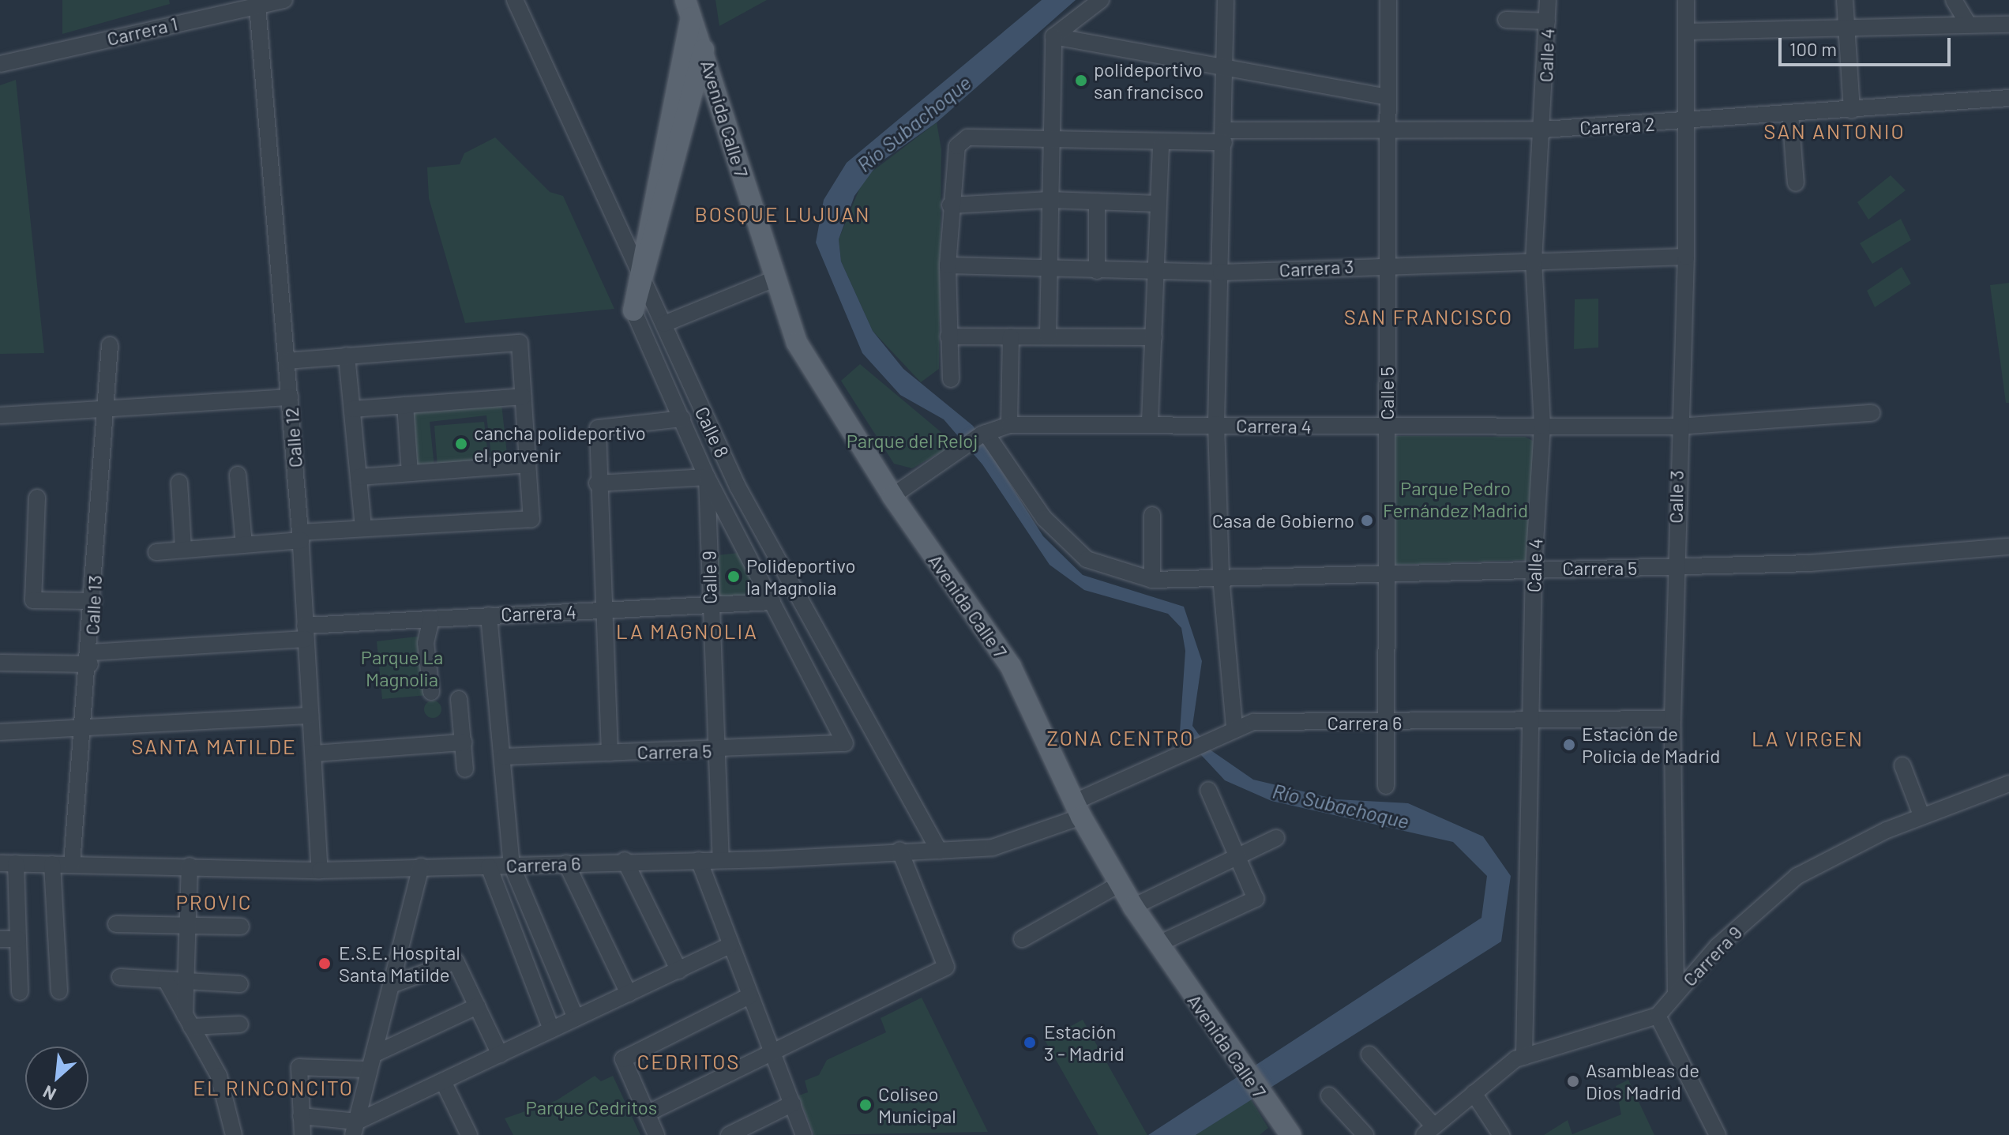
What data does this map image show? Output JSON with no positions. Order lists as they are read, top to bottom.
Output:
{
  "streets": {
    "main road": ["Avenida Calle 7"],
    "street": [
      "Carrera 1",
      "Calle 4",
      "Carrera 2",
      "Carrera 3",
      "Calle 5",
      "Carrera 4",
      "Calle 8",
      "Calle 12",
      "Calle 3",
      "Carrera 5",
      "Calle 9",
      "Calle 13",
      "Carrera 6",
      "Carrera 9"
    ]
  },
  "crossings": [
    ["Carrera 1", "Calle 12"],
    ["Calle 4", "Carrera 2"],
    ["Calle 4", "Carrera 3"],
    ["Calle 4", "Carrera 4"],
    ["Calle 4", "Carrera 5"],
    ["Calle 4", "Carrera 6"],
    ["Avenida Calle 7", "Carrera 4"],
    ["Avenida Calle 7", "Calle 9"],
    ["Avenida Calle 7", "Carrera 6"],
    ["Carrera 2", "Calle 5"],
    ["Carrera 2", "Calle 3"],
    ["Carrera 3", "Calle 5"],
    ["Carrera 3", "Calle 3"],
    ["Calle 5", "Carrera 4"],
    ["Calle 5", "Carrera 5"],
    ["Calle 5", "Carrera 6"],
    ["Carrera 4", "Calle 12"],
    ["Carrera 4", "Calle 3"],
    ["Carrera 4", "Carrera 5"],
    ["Carrera 4", "Calle 9"],
    ["Carrera 4", "Calle 13"],
    ["Calle 8", "Carrera 6"],
    ["Calle 12", "Carrera 6"],
    ["Calle 3", "Carrera 5"],
    ["Calle 3", "Carrera 6"],
    ["Calle 3", "Carrera 9"],
    ["Carrera 5", "Calle 9"],
    ["Calle 9", "Carrera 6"],
    ["Calle 13", "Carrera 6"]
  ],
  "districts": [
    "SAN ANTONIO",
    "BOSQUE LUJUAN",
    "SAN FRANCISCO",
    "LA MAGNOLIA",
    "ZONA CENTRO",
    "LA VIRGEN",
    "SANTA MATILDE",
    "PROVIC",
    "CEDRITOS",
    "EL RINCONCITO"
  ],
  "water": ["Río Subachoque"],
  "parks": [
    "Parque del Reloj",
    "Parque Pedro Fernández Madrid",
    "Parque La Magnolia",
    "Parque Cedritos"
  ],
  "places": [
    "polideportivo san francisco",
    "cancha polideportivo el porvenir",
    "Casa de Gobierno",
    "Polideportivo la Magnolia",
    "Estación de Policia de Madrid",
    "E.S.E. Hospital Santa Matilde",
    "Estación 3 - Madrid",
    "Asambleas de Dios Madrid",
    "Coliseo Municipal"
  ],
  "scale_bar": "100 m",
  "north": "bottom left"
}
